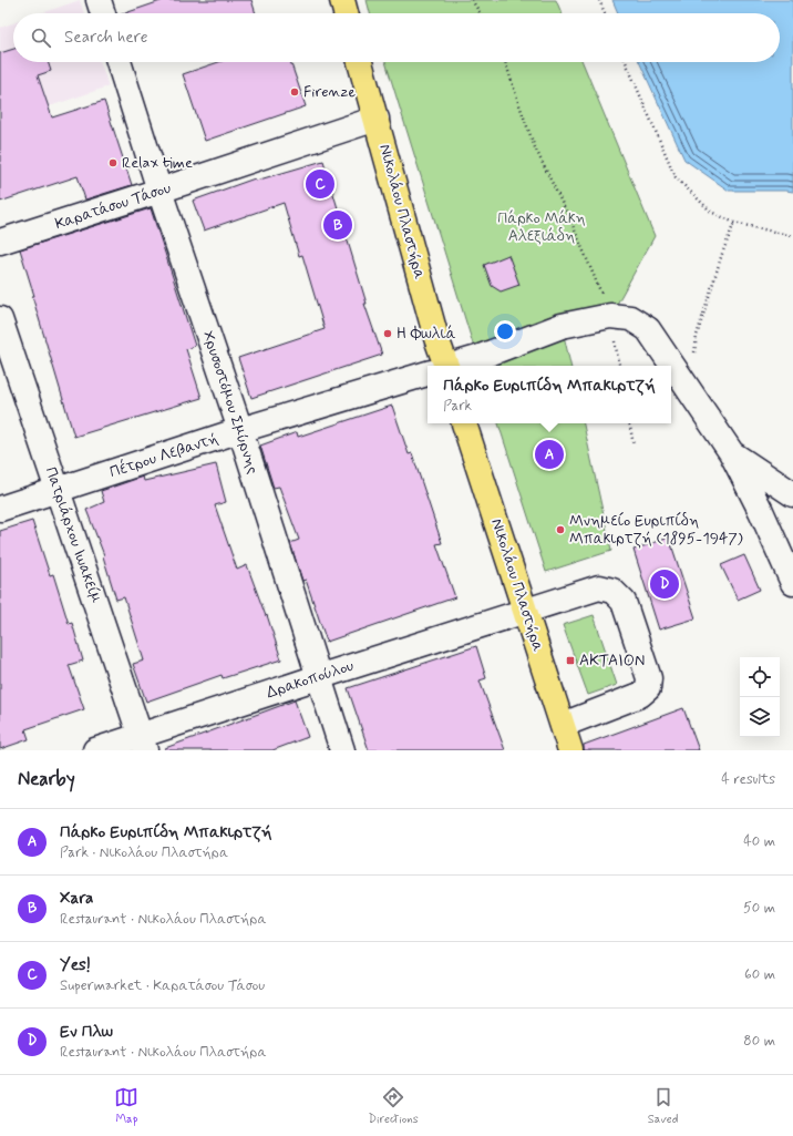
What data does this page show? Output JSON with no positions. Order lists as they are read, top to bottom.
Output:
{
  "streets": {
    "main road": ["Νικολάου Πλαστήρα"],
    "street": [
      "Καρατάσου Τάσου",
      "Χρυσοστόμου Σμύρνης",
      "Πέτρου Λεβαντή",
      "Πατριάρχου Ιωακείμ",
      "Δρακοπούλου"
    ]
  },
  "crossings": [
    ["Καρατάσου Τάσου", "Νικολάου Πλαστήρα"],
    ["Καρατάσου Τάσου", "Χρυσοστόμου Σμύρνης"],
    ["Νικολάου Πλαστήρα", "Δρακοπούλου"],
    ["Χρυσοστόμου Σμύρνης", "Πέτρου Λεβαντή"],
    ["Χρυσοστόμου Σμύρνης", "Δρακοπούλου"],
    ["Πέτρου Λεβαντή", "Πατριάρχου Ιωακείμ"],
    ["Πατριάρχου Ιωακείμ", "Δρακοπούλου"]
  ],
  "parks": ["Πάρκο Μάκη Αλεξιάδη"],
  "places": {
    "other": [
      "Firenze",
      "Relax time",
      "Η Φωλιά",
      "Μνημείο Ευριπίδη Μπακιρτζή (1895-1947)"
    ],
    "transit": ["ΑΚΤΑΙΟΝ"]
  },
  "page": {
    "search": "Search here",
    "pins": [
      "C",
      "B",
      "A",
      "D"
    ],
    "popup": ["Πάρκο Ευριπίδη Μπακιρτζή", "Park"],
    "heading": ["Nearby", "4 results"],
    "list": [
      {
        "mark": "A",
        "name": "Πάρκο Ευριπίδη Μπακιρτζή",
        "note": "Park · Νικολάου Πλαστήρα",
        "value": "40 m"
      },
      {
        "mark": "B",
        "name": "Xara",
        "note": "Restaurant · Νικολάου Πλαστήρα",
        "value": "50 m"
      },
      {
        "mark": "C",
        "name": "Yes!",
        "note": "Supermarket · Καρατάσου Τάσου",
        "value": "60 m"
      },
      {
        "mark": "D",
        "name": "Εν Πλω",
        "note": "Restaurant · Νικολάου Πλαστήρα",
        "value": "80 m"
      }
    ],
    "nav": ["Map", "Directions", "Saved"]
  }
}
